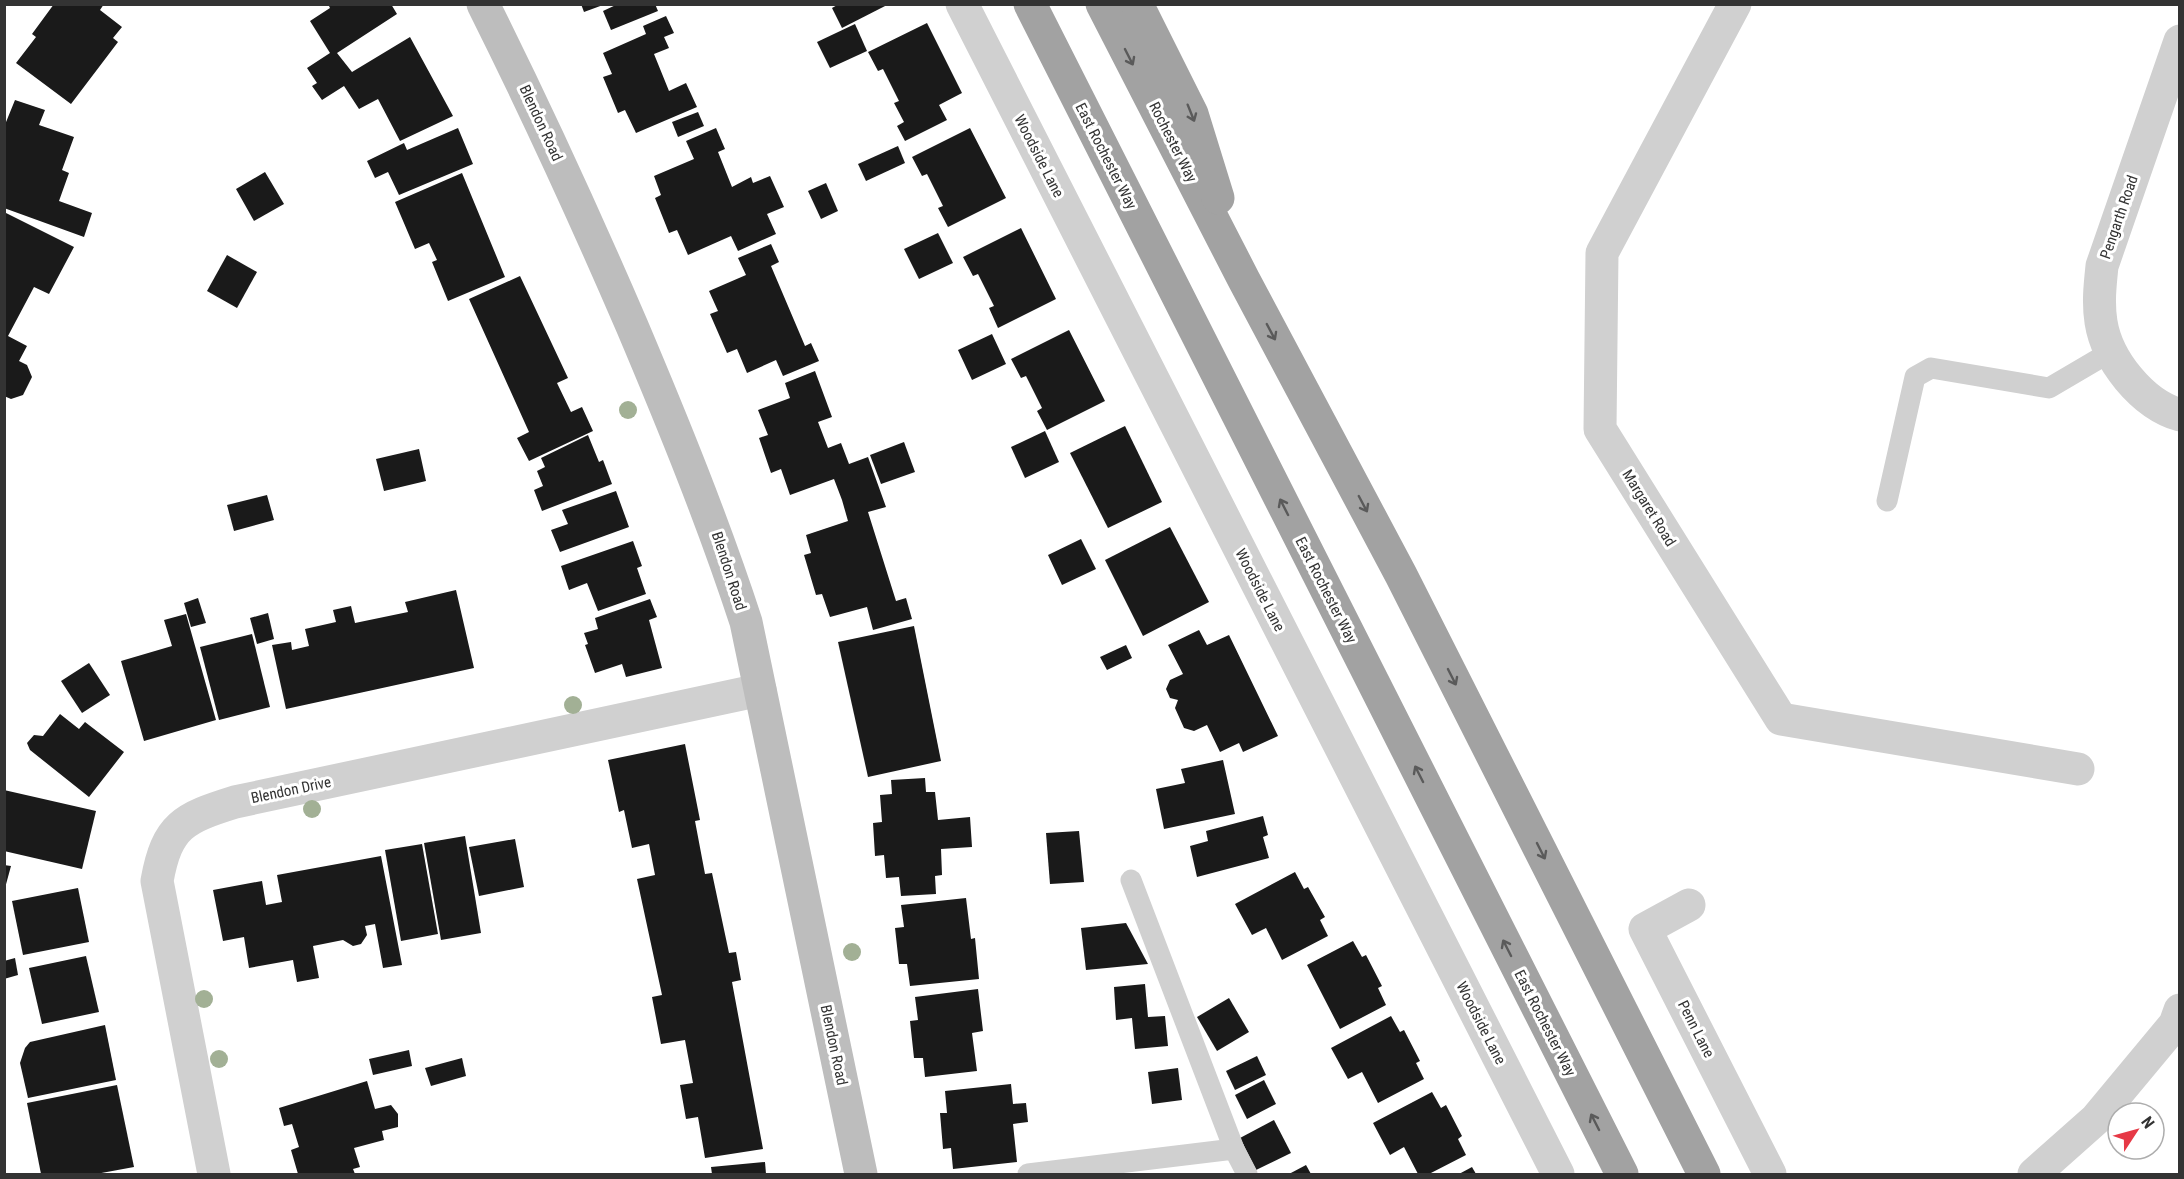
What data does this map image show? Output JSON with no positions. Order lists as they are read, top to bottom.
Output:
{
  "streets": {
    "highway": ["Rochester Way", "East Rochester Way"],
    "main road": ["Blendon Road"],
    "street": [
      "Woodside Lane",
      "Pengarth Road",
      "Margaret Road",
      "Blendon Drive",
      "Penn Lane"
    ]
  },
  "crossings": [
    ["Blendon Road", "Blendon Drive"]
  ],
  "north": "top right"
}
